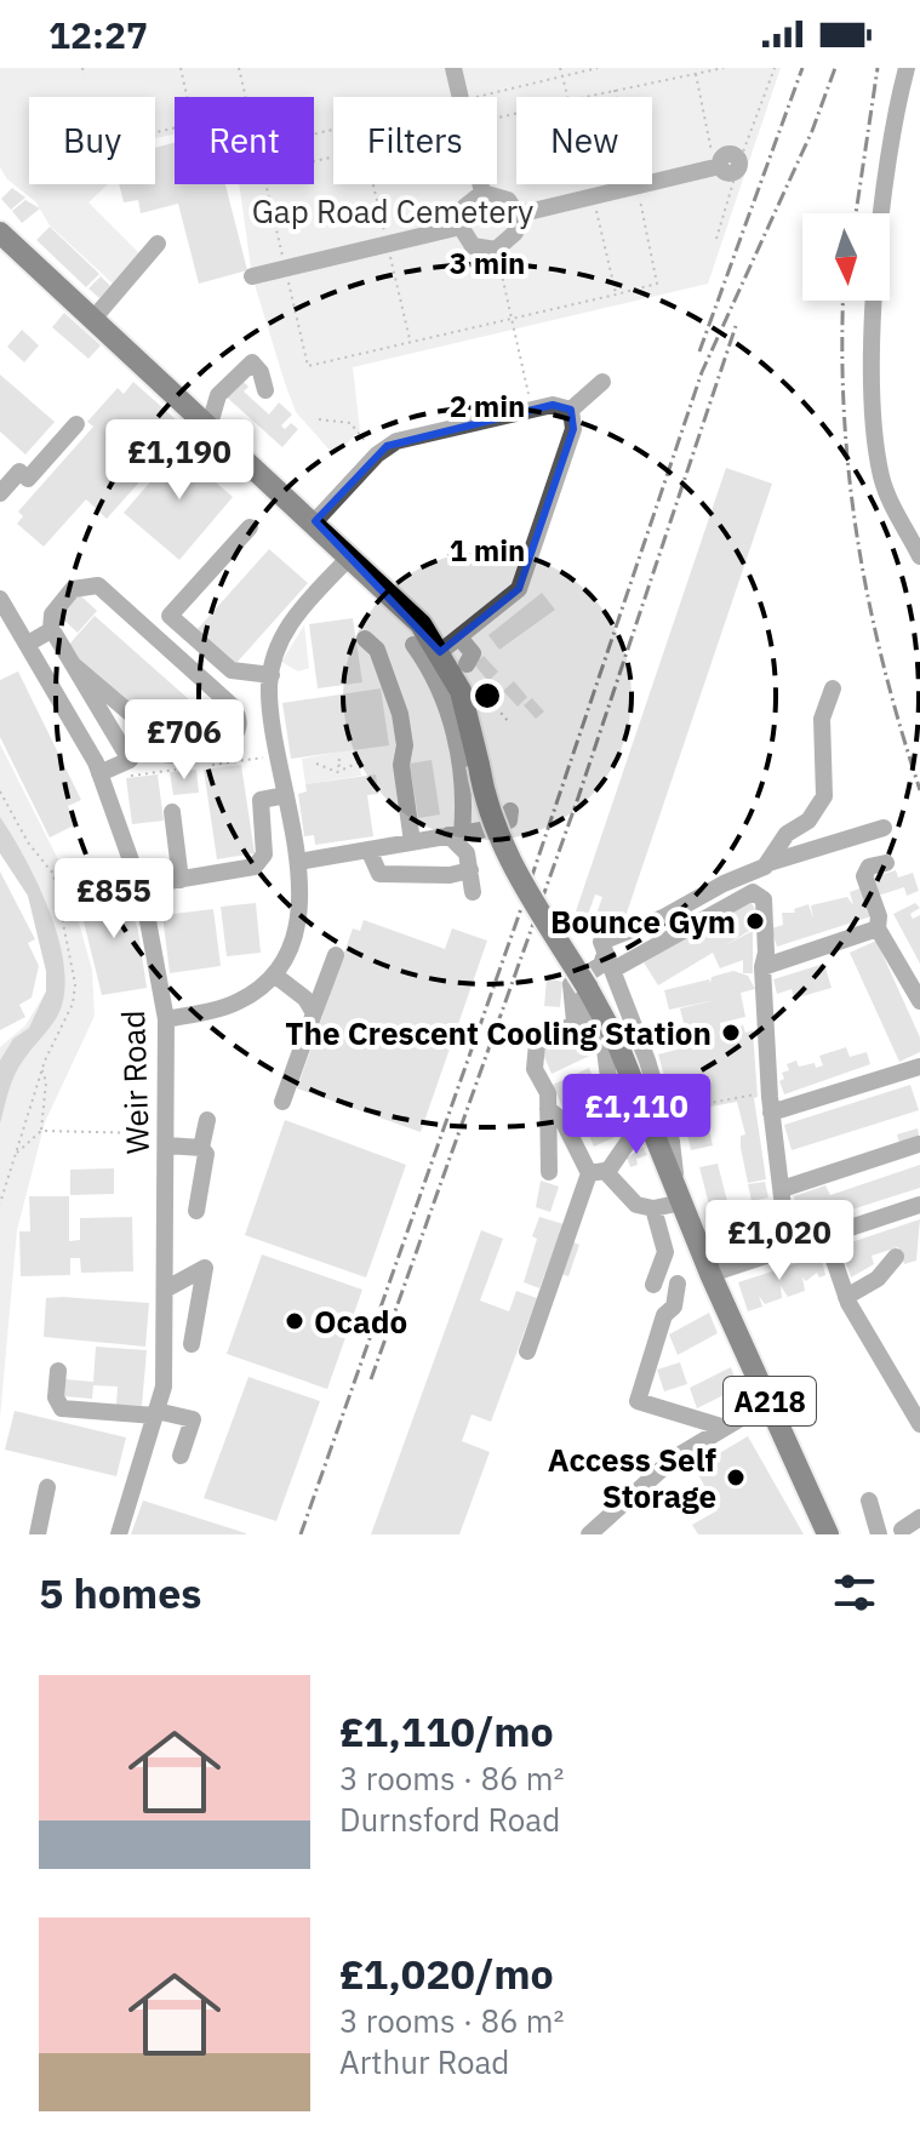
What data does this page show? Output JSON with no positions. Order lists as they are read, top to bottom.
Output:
{
  "streets": {
    "main road": ["A218"],
    "street": ["Weir Road"]
  },
  "parks": ["Gap Road Cemetery"],
  "places": [
    "Bounce Gym",
    "The Crescent Cooling Station",
    "Ocado",
    "Access Self Storage"
  ],
  "north": "bottom",
  "page": {
    "status": "12:27",
    "chip": [
      "Buy",
      "Rent",
      "Filters",
      "New"
    ],
    "price": [
      "£1,190",
      "£706",
      "£855",
      "£1,110",
      "£1,020"
    ],
    "heading": "5 homes",
    "list": [
      {
        "name": "£1,110/mo",
        "note": "3 rooms · 86 m² · Durnsford Road"
      },
      {
        "name": "£1,020/mo",
        "note": "3 rooms · 86 m² · Arthur Road"
      }
    ]
  },
  "rings": ["3 min", "2 min", "1 min"]
}
